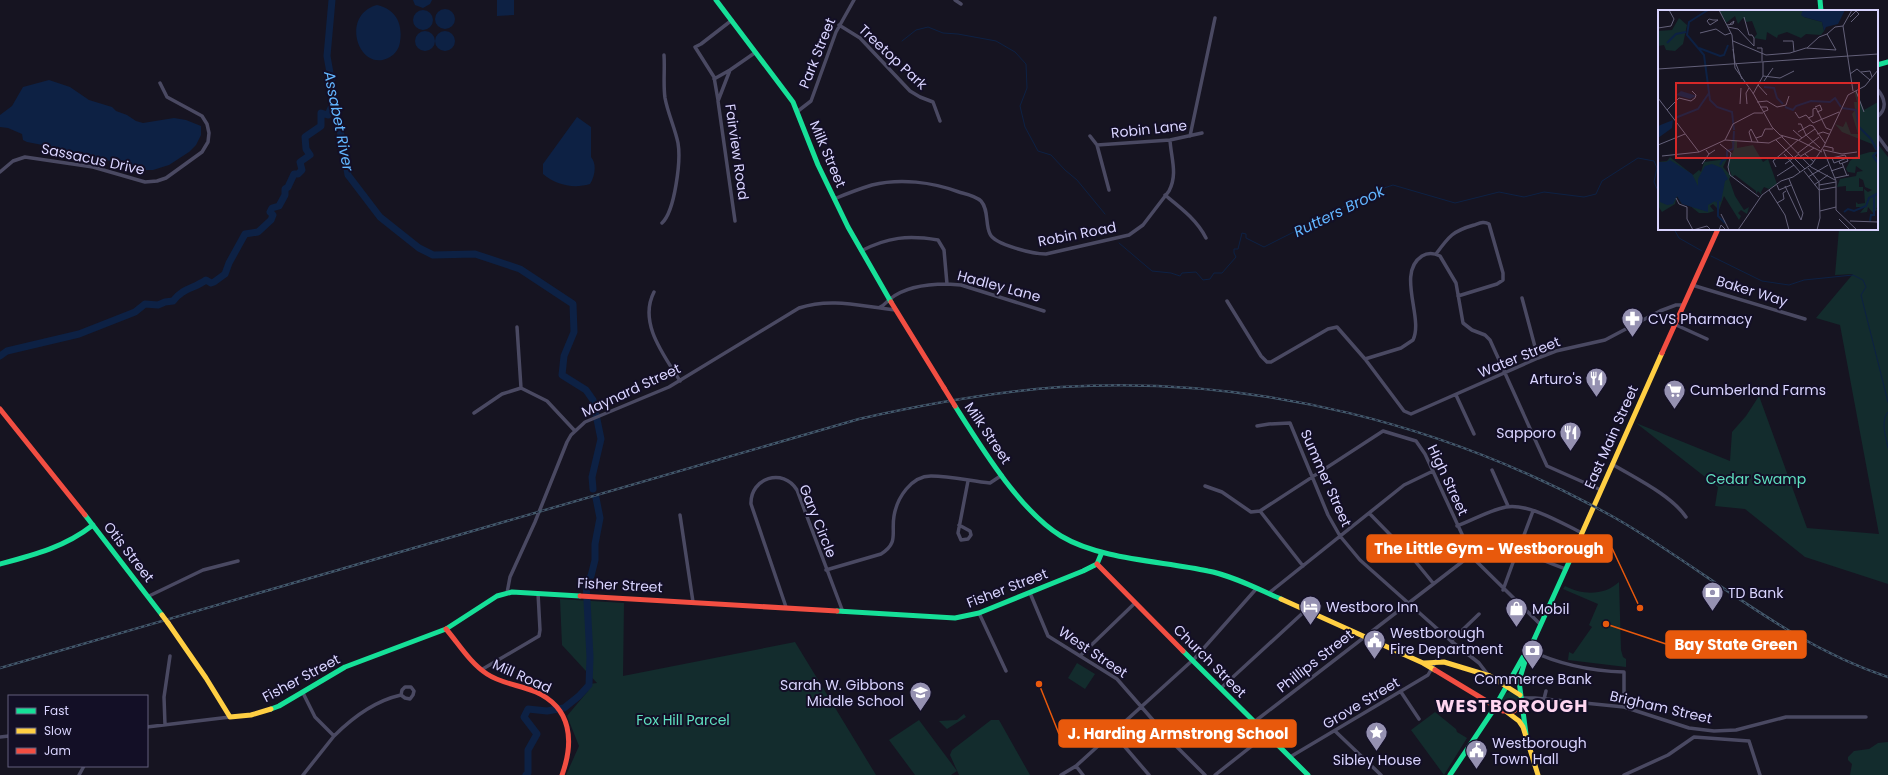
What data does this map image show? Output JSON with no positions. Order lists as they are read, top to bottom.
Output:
{
  "streets": {
    "main road": [
      "Milk Street",
      "East Main Street",
      "Otis Street",
      "Fisher Street",
      "Church Street",
      "Mill Road"
    ],
    "street": [
      "Park Street",
      "Treetop Park",
      "Robin Lane",
      "Fairview Road",
      "Sassacus Drive",
      "Robin Road",
      "Hadley Lane",
      "Baker Way",
      "Water Street",
      "Maynard Street",
      "Summer Street",
      "High Street",
      "Gary Circle",
      "West Street",
      "Phillips Street",
      "Grove Street",
      "Brigham Street"
    ]
  },
  "crossings": [
    ["Park Street", "Treetop Park"],
    ["Park Street", "Milk Street"],
    ["Robin Lane", "Robin Road"],
    ["Milk Street", "Robin Road"],
    ["Milk Street", "Hadley Lane"],
    ["Milk Street", "Maynard Street"],
    ["Milk Street", "East Main Street"],
    ["Milk Street", "Phillips Street"],
    ["Milk Street", "Grove Street"],
    ["Milk Street", "Brigham Street"],
    ["Baker Way", "East Main Street"],
    ["Water Street", "East Main Street"],
    ["Maynard Street", "Fisher Street"],
    ["East Main Street", "High Street"],
    ["East Main Street", "Brigham Street"],
    ["Summer Street", "High Street"],
    ["Summer Street", "Phillips Street"],
    ["High Street", "Phillips Street"],
    ["Gary Circle", "Fisher Street"],
    ["Otis Street", "Fisher Street"],
    ["Fisher Street", "West Street"],
    ["Fisher Street", "Church Street"],
    ["Fisher Street", "Mill Road"],
    ["Church Street", "Phillips Street"],
    ["Church Street", "Grove Street"]
  ],
  "districts": ["WESTBOROUGH"],
  "water": ["Assabet River", "Rutters Brook"],
  "parks": ["Cedar Swamp", "Fox Hill Parcel"],
  "places": {
    "pharmacy": ["CVS Pharmacy"],
    "restaurant": ["Arturo's", "Sapporo"],
    "supermarket": ["Cumberland Farms"],
    "other": ["The Little Gym - Westborough", "Bay State Green", "J. Harding Armstrong School"],
    "bank": ["TD Bank", "Commerce Bank"],
    "hotel": ["Westboro Inn"],
    "shop": ["Mobil"],
    "public building": ["Westborough Fire Department", "Westborough Town Hall"],
    "school or university": ["Sarah W. Gibbons Middle School"],
    "place": ["Sibley House"]
  },
  "legend": ["Fast", "Slow", "Jam"]
}
